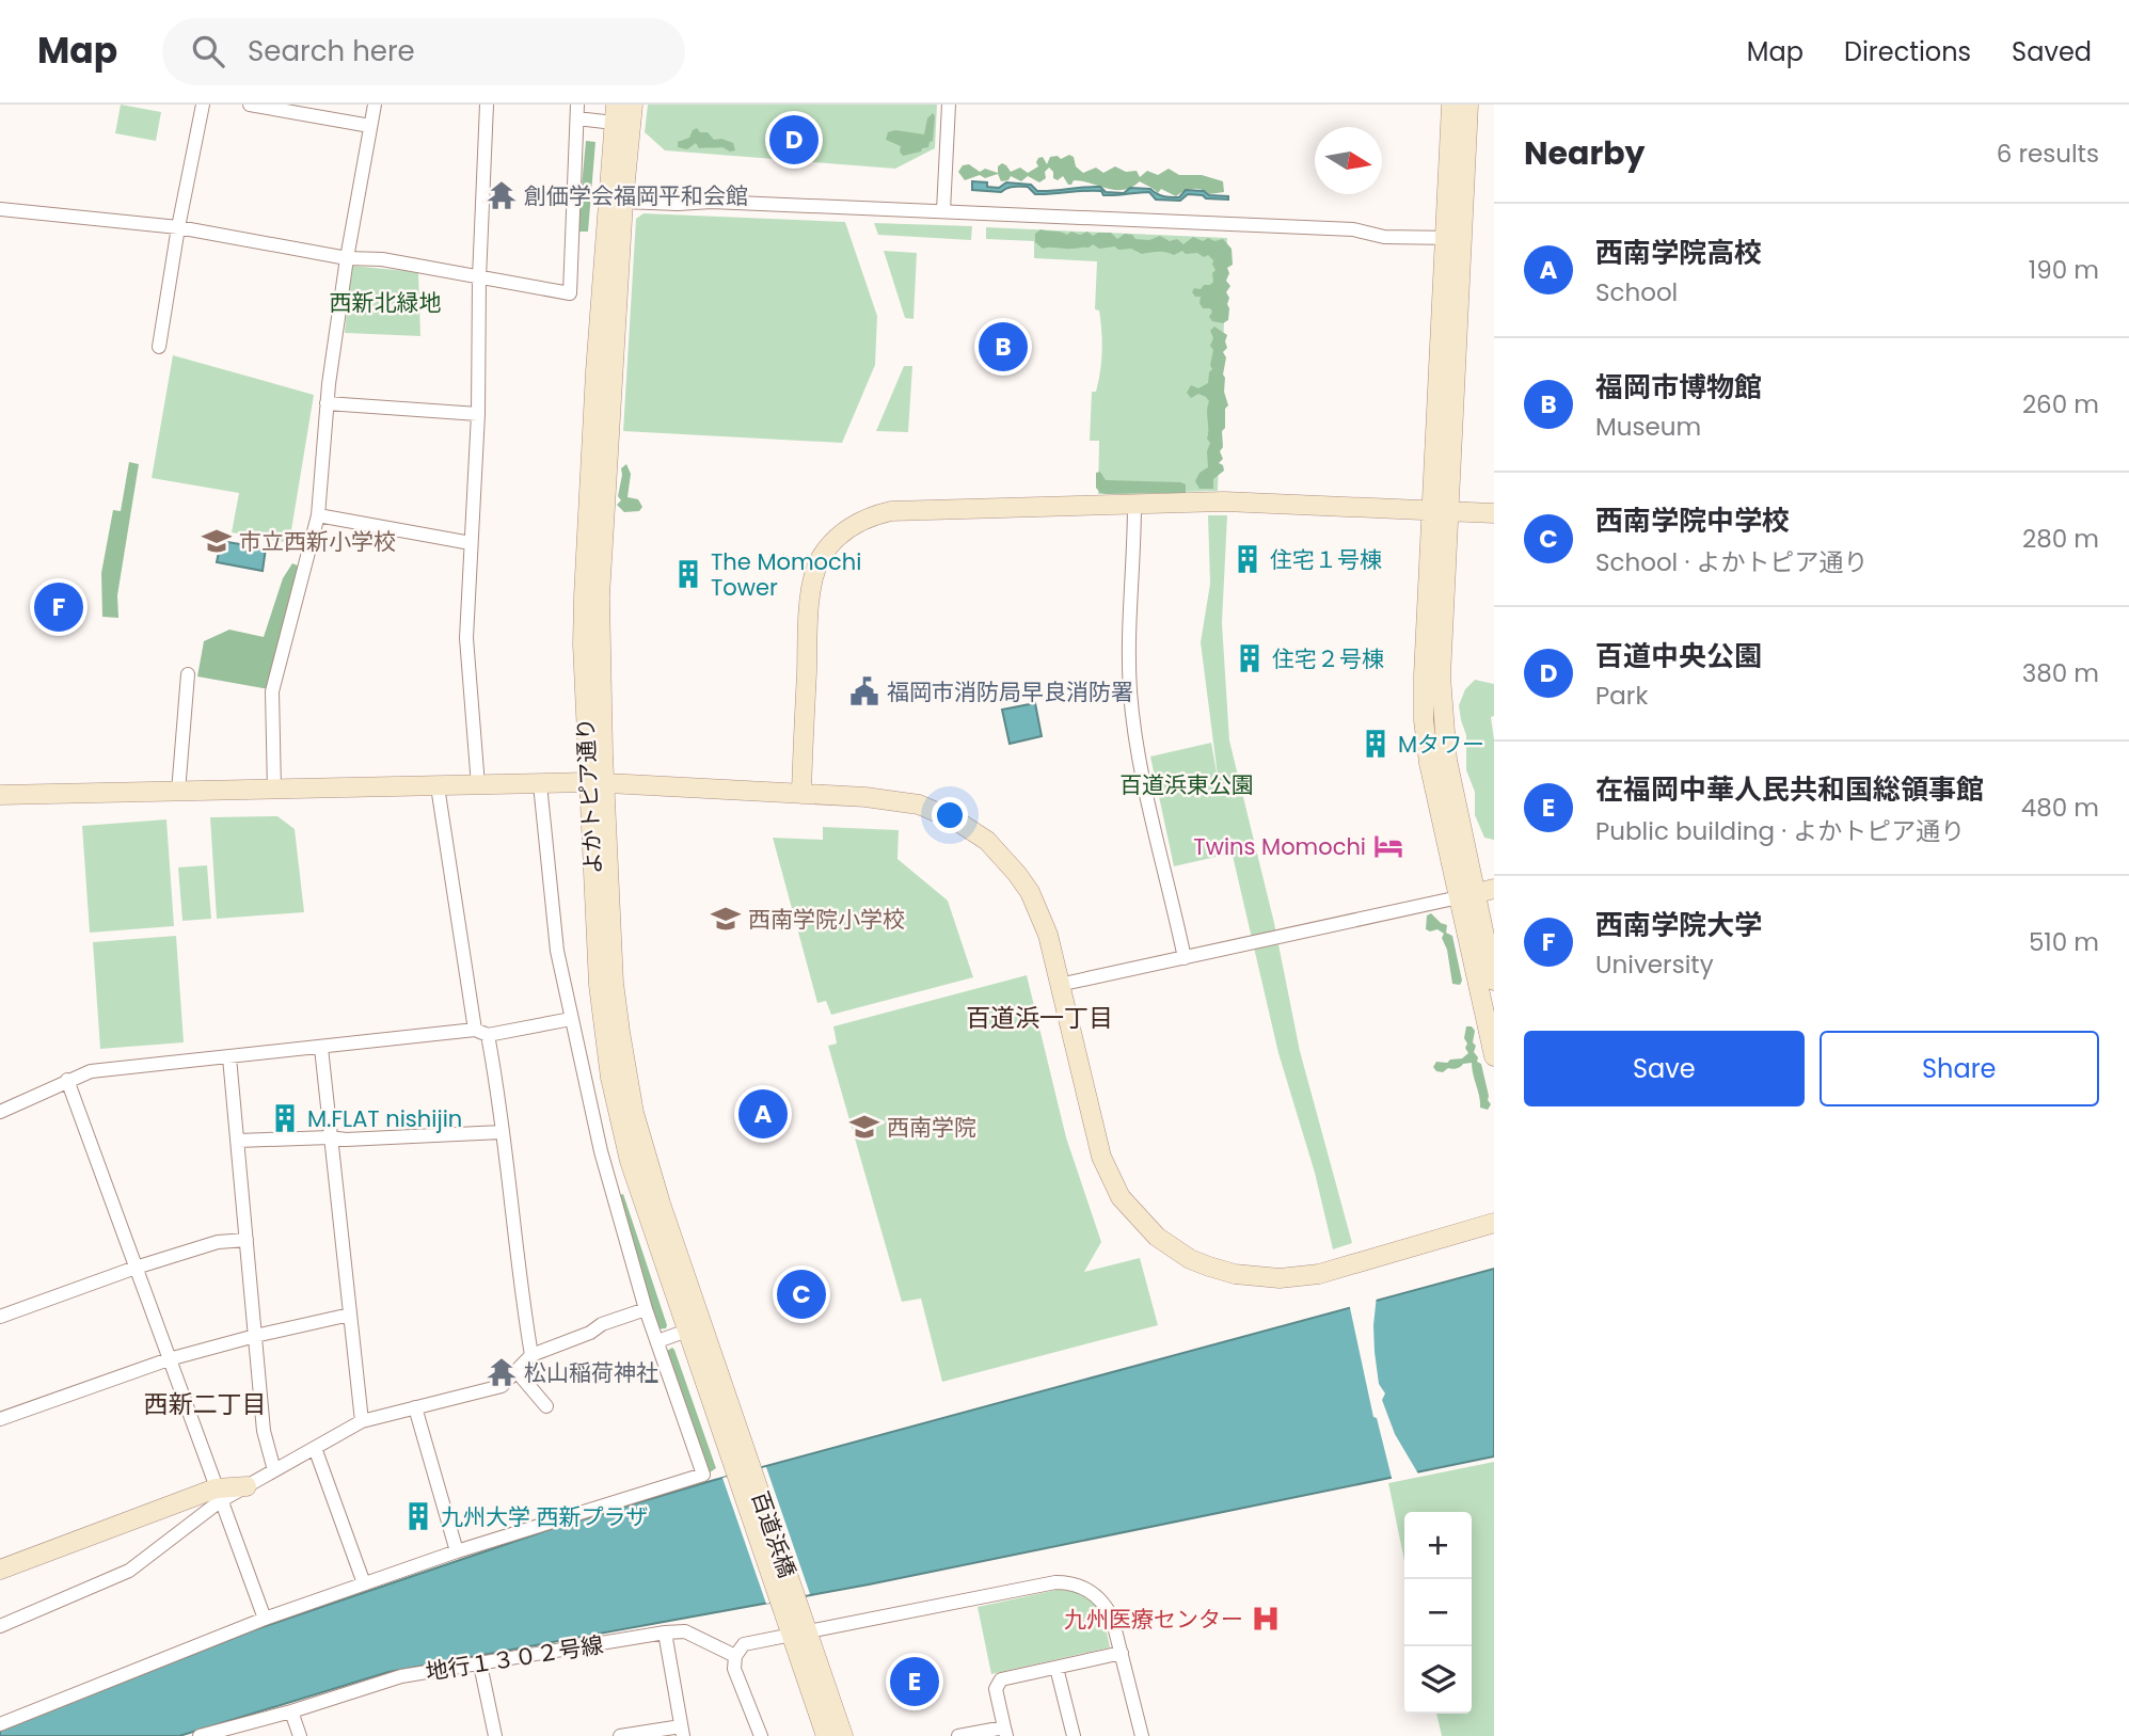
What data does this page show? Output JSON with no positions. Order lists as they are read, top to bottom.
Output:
{
  "streets": {
    "street": ["よかトピア通り", "百道浜橋", "地行１３０２号線"]
  },
  "crossings": [
    ["よかトピア通り", "百道浜橋"]
  ],
  "districts": ["百道浜一丁目", "西新二丁目"],
  "parks": ["西新北緑地", "百道浜東公園"],
  "places": {
    "temple": ["創価学会福岡平和会館", "松山稲荷神社"],
    "school or university": ["市立西新小学校", "西南学院小学校", "西南学院"],
    "building": [
      "住宅１号棟",
      "The Momochi Tower",
      "住宅２号棟",
      "Mタワー",
      "M.FLAT nishijin",
      "九州大学 西新プラザ"
    ],
    "public building": ["福岡市消防局早良消防署"],
    "hotel": ["Twins Momochi"],
    "hospital": ["九州医療センター"]
  },
  "north": "right",
  "page": {
    "header": "Map",
    "search": "Search here",
    "nav": ["Map", "Directions", "Saved"],
    "heading": ["Nearby", "6 results"],
    "pins": [
      "D",
      "B",
      "F",
      "A",
      "C",
      "E"
    ],
    "list": [
      {
        "mark": "A",
        "name": "西南学院高校",
        "note": "School",
        "value": "190 m"
      },
      {
        "mark": "B",
        "name": "福岡市博物館",
        "note": "Museum",
        "value": "260 m"
      },
      {
        "mark": "C",
        "name": "西南学院中学校",
        "note": "School · よかトピア通り",
        "value": "280 m"
      },
      {
        "mark": "D",
        "name": "百道中央公園",
        "note": "Park",
        "value": "380 m"
      },
      {
        "mark": "E",
        "name": "在福岡中華人民共和国総領事館",
        "note": "Public building · よかトピア通り",
        "value": "480 m"
      },
      {
        "mark": "F",
        "name": "西南学院大学",
        "note": "University",
        "value": "510 m"
      }
    ],
    "buttons": ["Save", "Share"],
    "map_buttons": ["+", "−"]
  }
}
